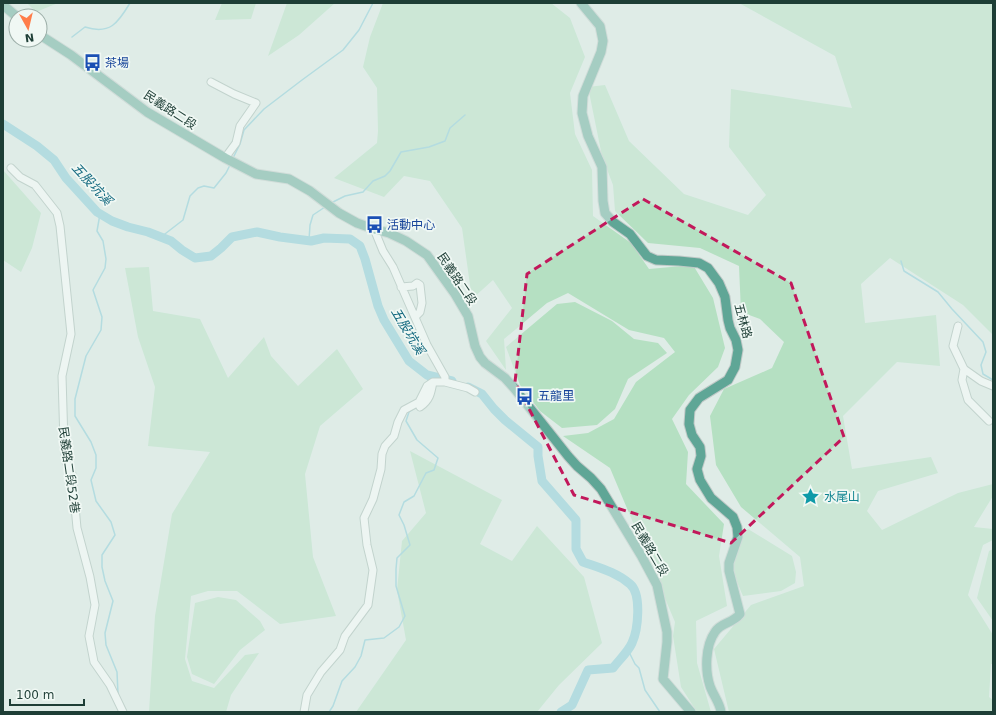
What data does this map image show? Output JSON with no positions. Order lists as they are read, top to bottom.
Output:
{
  "streets": {
    "main road": ["民義路二段", "五林路"],
    "street": ["民義路二段52巷"]
  },
  "water": ["五股坑溪"],
  "places": {
    "bus stop": ["茶場", "活動中心", "五龍里"],
    "place": ["水尾山"]
  },
  "scale_bar": "100 m",
  "north": "bottom"
}
